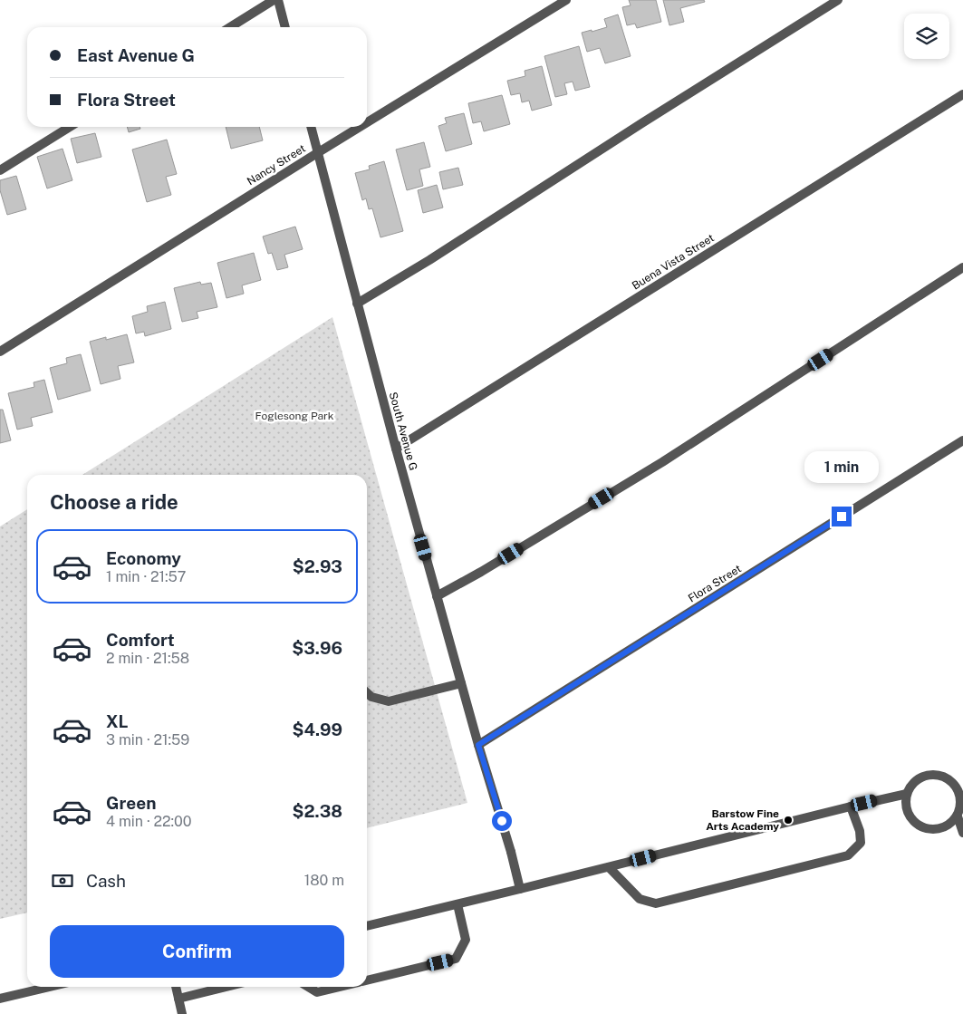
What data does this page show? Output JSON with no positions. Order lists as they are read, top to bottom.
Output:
{
  "streets": {
    "street": [
      "Nancy Street",
      "Buena Vista Street",
      "South Avenue G",
      "Flora Street"
    ]
  },
  "crossings": [
    ["Nancy Street", "South Avenue G"],
    ["Buena Vista Street", "South Avenue G"],
    ["South Avenue G", "Flora Street"]
  ],
  "parks": ["Foglesong Park"],
  "places": ["Barstow Fine Arts Academy"],
  "page": {
    "banner": ["East Avenue G", "Flora Street"],
    "bubble": "1 min",
    "heading": "Choose a ride",
    "list": [
      {
        "name": "Economy",
        "note": "1 min · 21:57",
        "value": "$2.93"
      },
      {
        "name": "Comfort",
        "note": "2 min · 21:58",
        "value": "$3.96"
      },
      {
        "name": "XL",
        "note": "3 min · 21:59",
        "value": "$4.99"
      },
      {
        "name": "Green",
        "note": "4 min · 22:00",
        "value": "$2.38"
      }
    ],
    "pay": ["Cash", "180 m"],
    "buttons": "Confirm"
  }
}
